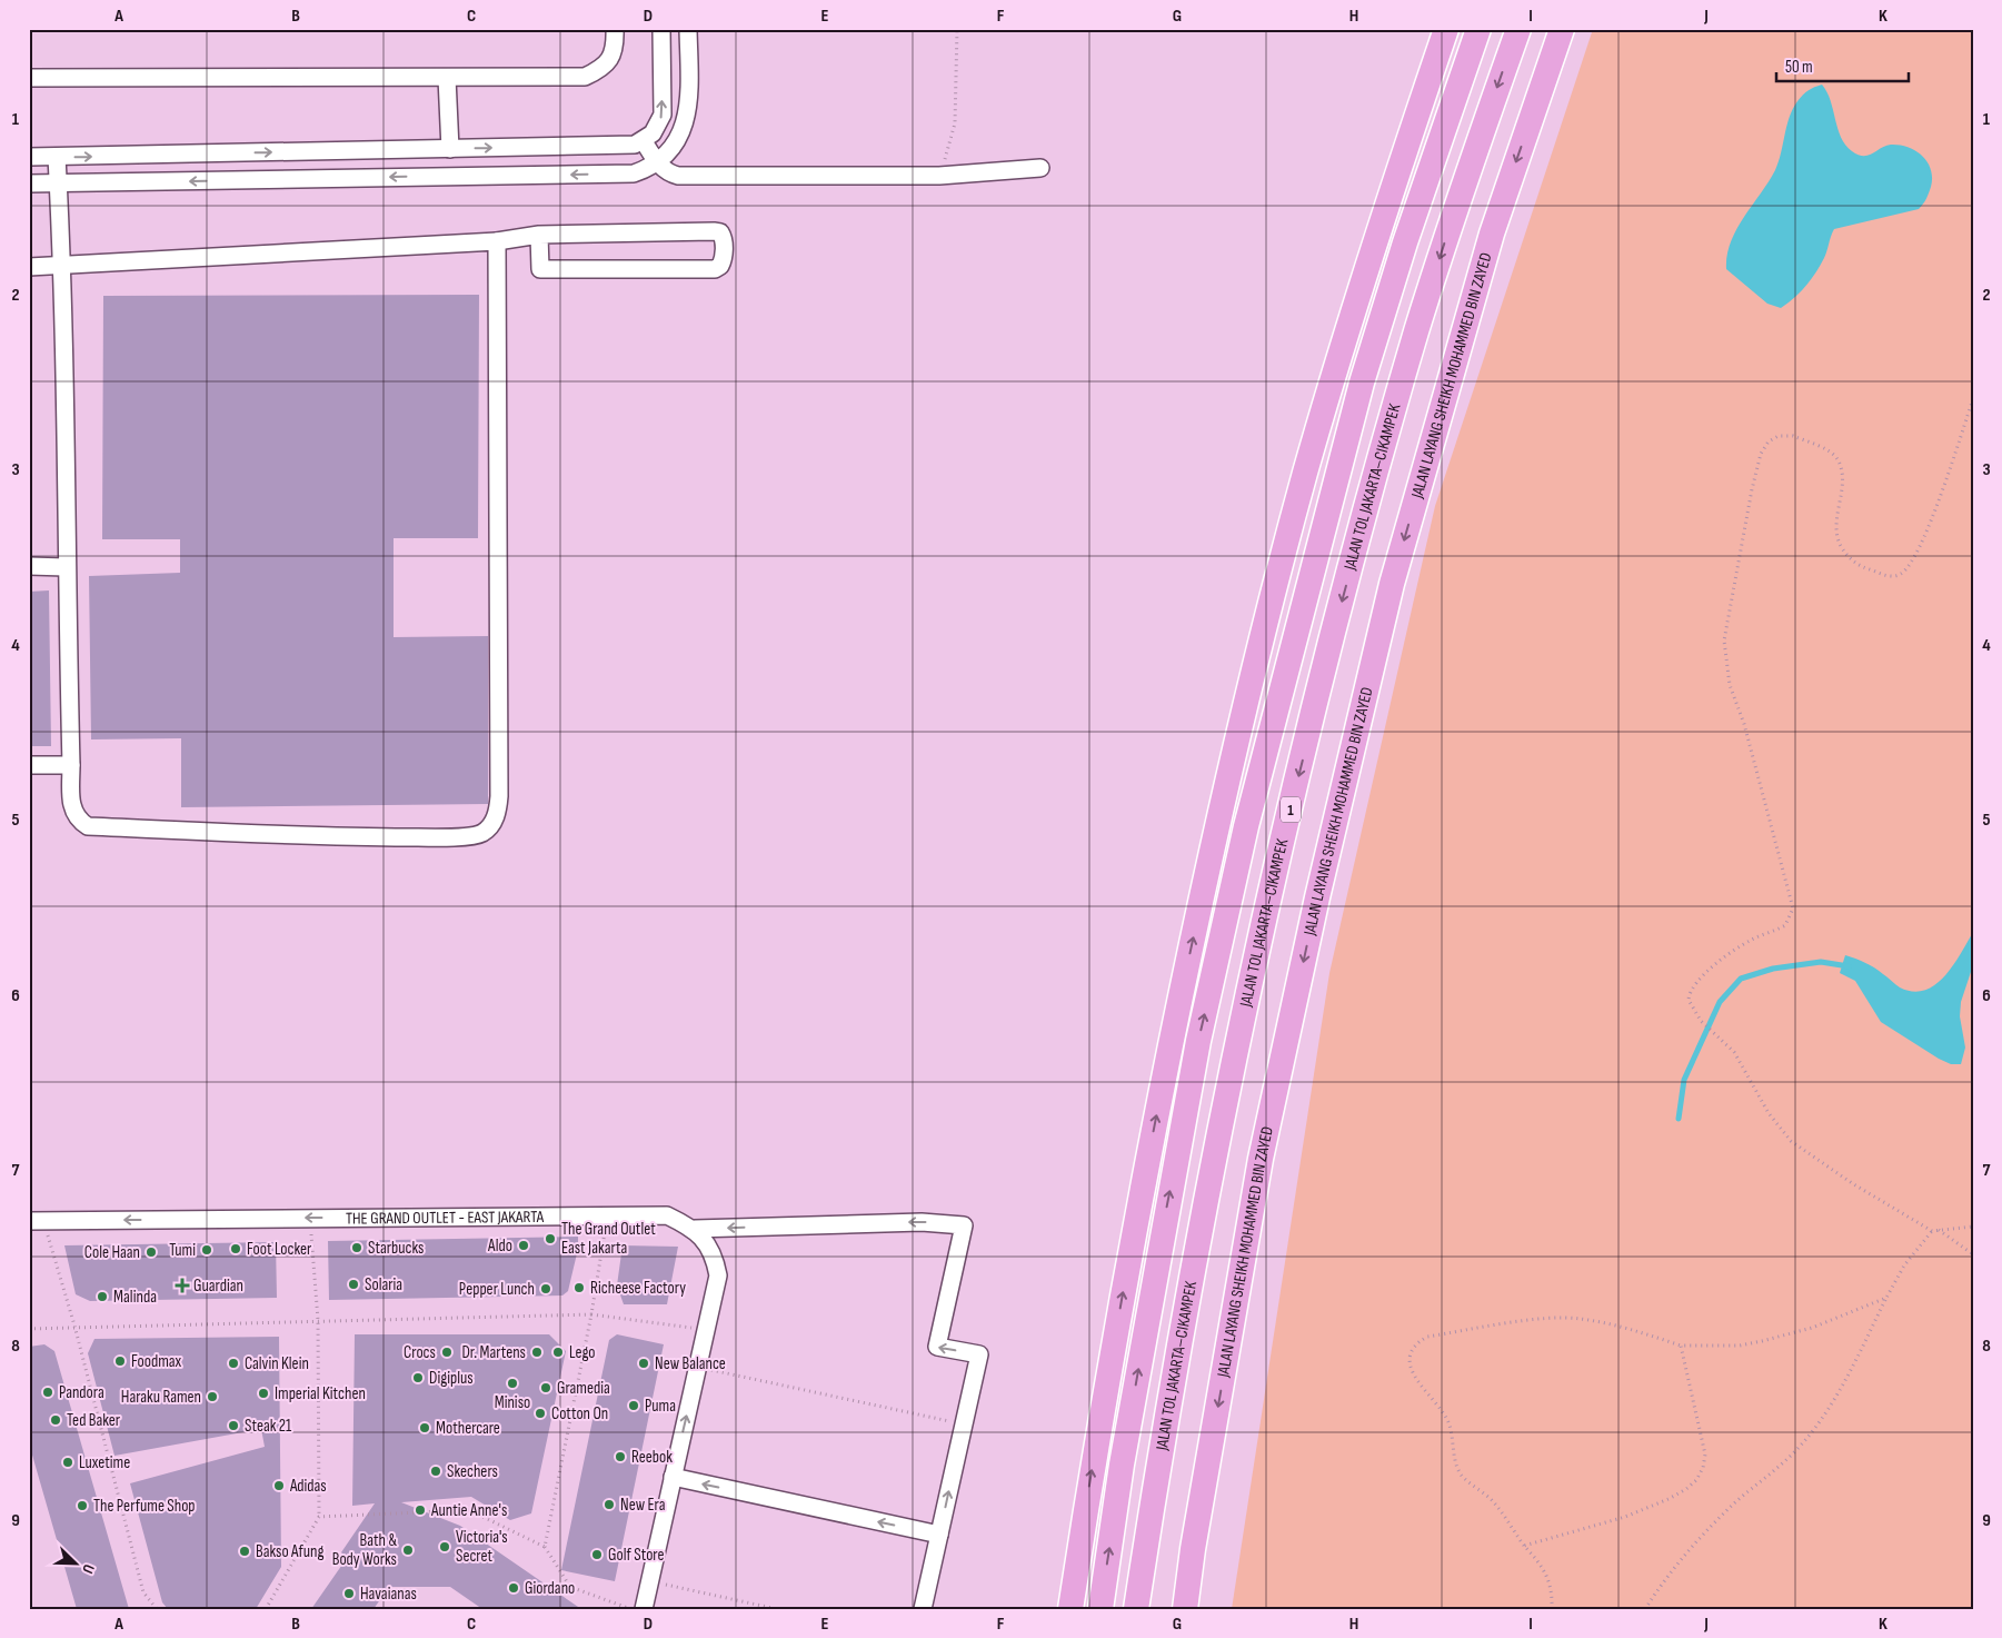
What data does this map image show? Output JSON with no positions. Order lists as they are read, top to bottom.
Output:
{
  "streets": {
    "highway": ["JALAN LAYANG SHEIKH MOHAMMED BIN ZAYED", "JALAN TOL JAKARTA–CIKAMPEK", "1"],
    "street": ["THE GRAND OUTLET - EAST JAKARTA"]
  },
  "one_way": ["THE GRAND OUTLET - EAST JAKARTA"],
  "places": {
    "other": [
      "The Grand Outlet East Jakarta",
      "Aldo",
      "Starbucks",
      "Foot Locker",
      "Tumi",
      "Cole Haan",
      "Solaria",
      "Richeese Factory",
      "Pepper Lunch",
      "Malinda",
      "Crocs",
      "Dr. Martens",
      "Lego",
      "Foodmax",
      "Calvin Klein",
      "New Balance",
      "Digiplus",
      "Miniso",
      "Gramedia",
      "Pandora",
      "Imperial Kitchen",
      "Haraku Ramen",
      "Puma",
      "Cotton On",
      "Ted Baker",
      "Steak 21",
      "Mothercare",
      "Reebok",
      "Luxetime",
      "Skechers",
      "Adidas",
      "New Era",
      "The Perfume Shop",
      "Auntie Anne's",
      "Victoria's Secret",
      "Bath & Body Works",
      "Bakso Afung",
      "Golf Store",
      "Giordano",
      "Havaianas"
    ],
    "health": ["Guardian"]
  },
  "scale_bar": "50 m",
  "north": "bottom right",
  "grid": {
    "columns": [
      "A",
      "B",
      "C",
      "D",
      "E",
      "F",
      "G",
      "H",
      "I",
      "J",
      "K"
    ],
    "rows": [
      "1",
      "2",
      "3",
      "4",
      "5",
      "6",
      "7",
      "8",
      "9"
    ]
  }
}
